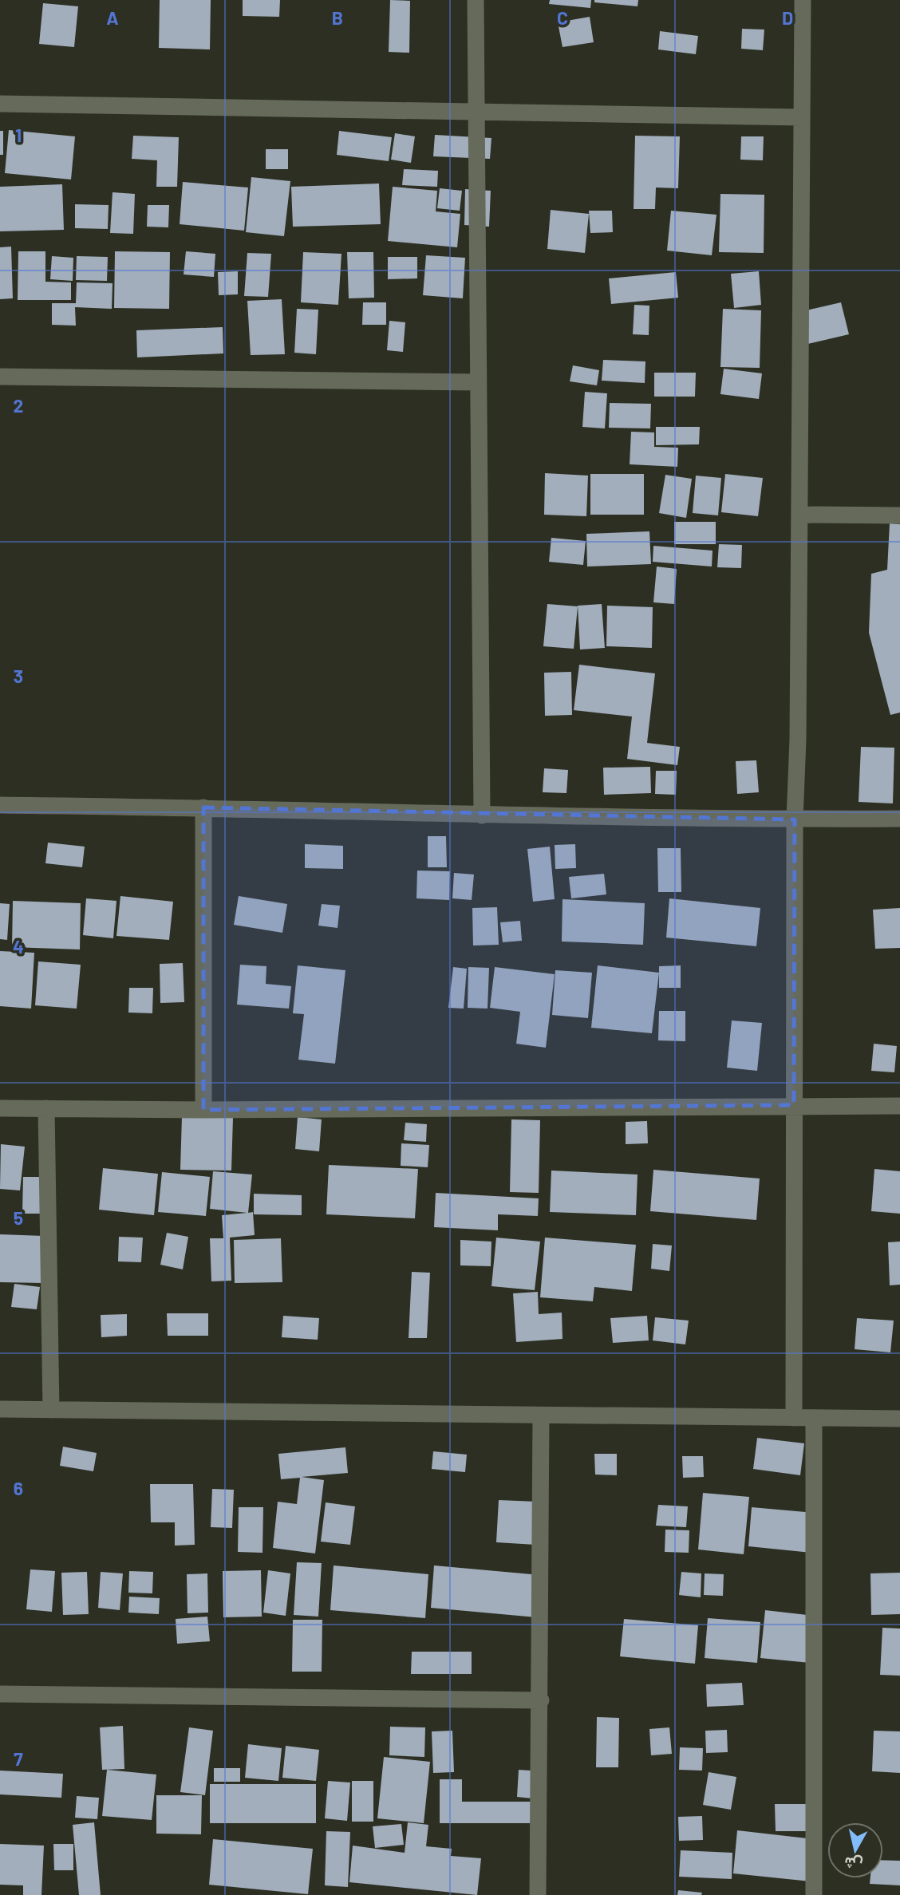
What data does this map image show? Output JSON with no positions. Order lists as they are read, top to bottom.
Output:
{
  "north": "bottom",
  "grid": {
    "columns": [
      "A",
      "B",
      "C",
      "D"
    ],
    "rows": [
      "1",
      "2",
      "3",
      "4",
      "5",
      "6",
      "7"
    ]
  }
}
